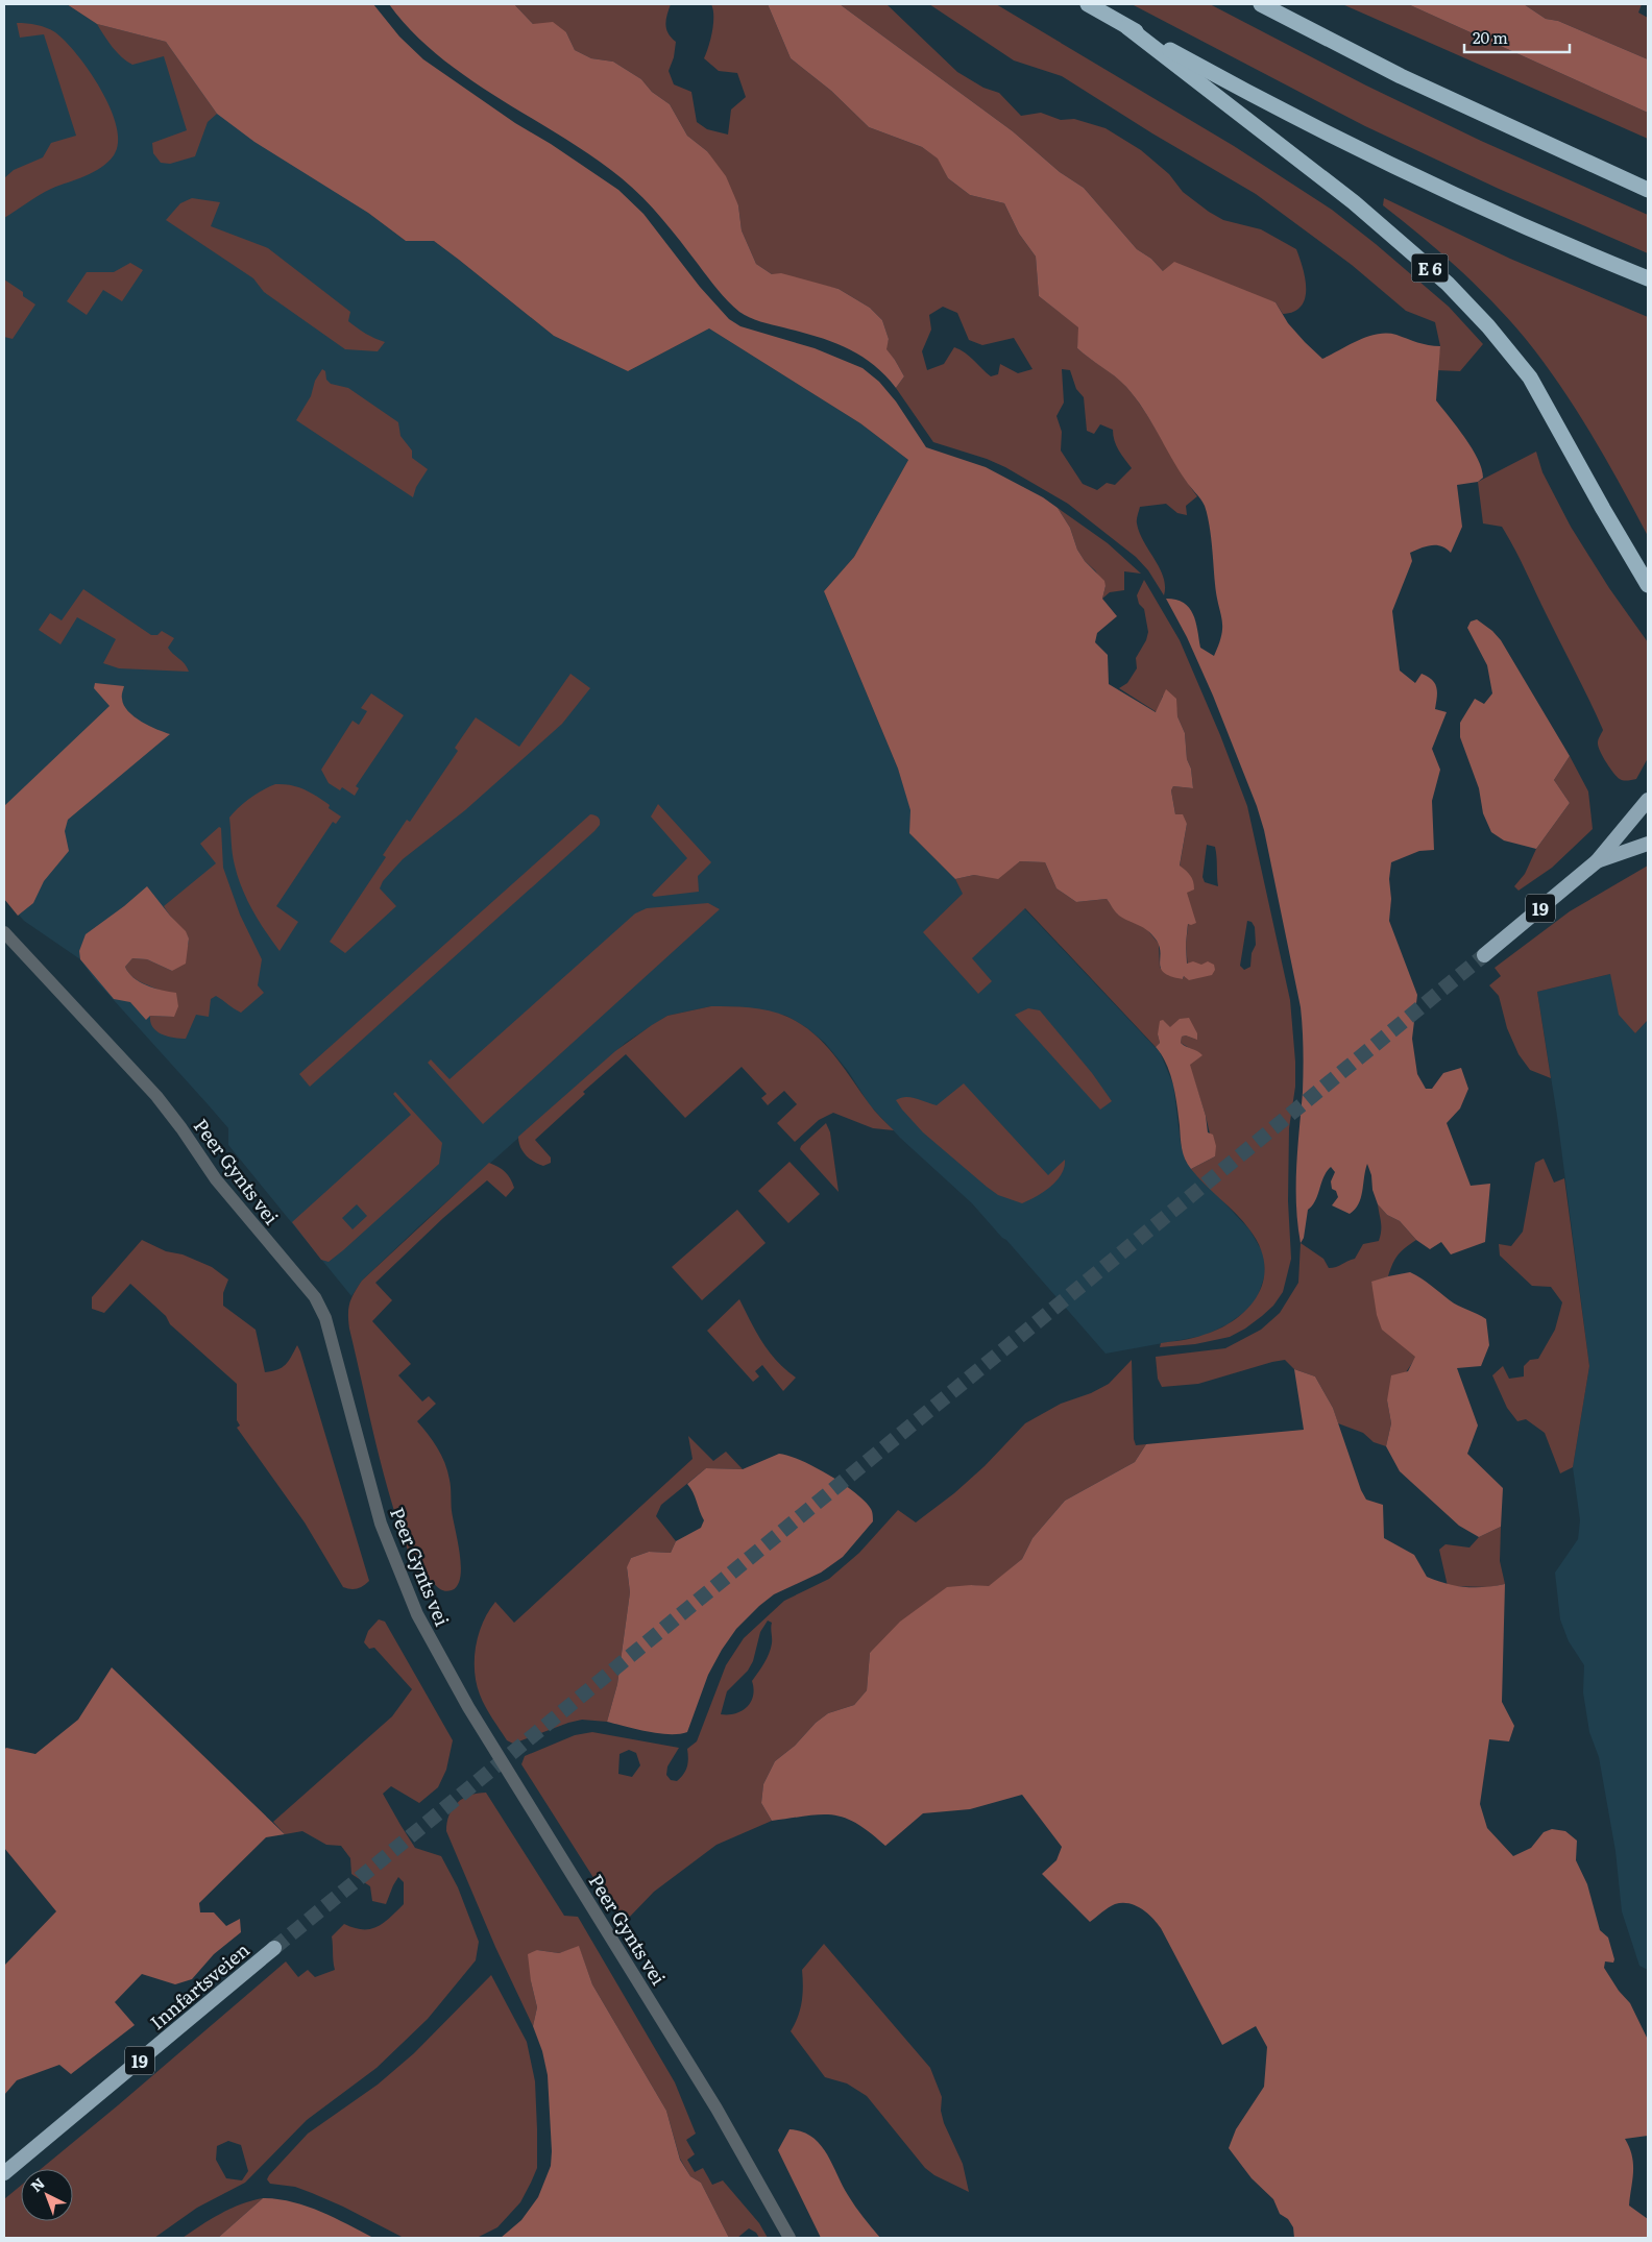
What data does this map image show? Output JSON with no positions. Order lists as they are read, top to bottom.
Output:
{
  "streets": {
    "highway": ["E 6", "19", "Innfartsveien"],
    "street": ["Peer Gynts vei"]
  },
  "scale_bar": "20 m",
  "north": "top left"
}
